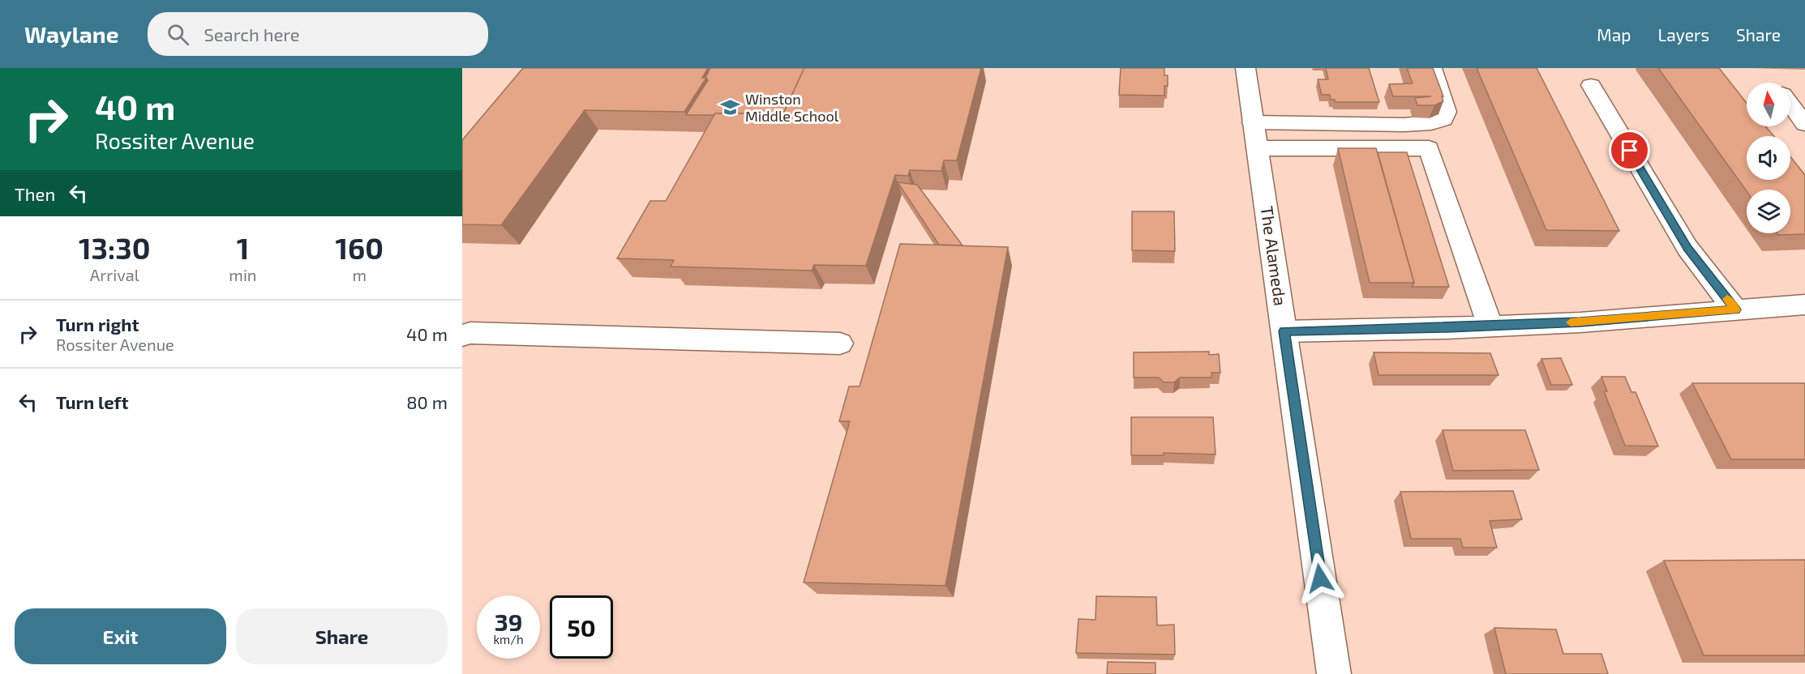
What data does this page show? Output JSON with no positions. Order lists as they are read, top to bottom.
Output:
{
  "streets": {
    "main road": ["The Alameda"]
  },
  "places": {
    "school or university": ["Winston Middle School"]
  },
  "north": "top",
  "page": {
    "header": "Waylane",
    "search": "Search here",
    "nav": ["Map", "Layers", "Share"],
    "turn": ["40 m", "Rossiter Avenue"],
    "then": "Then",
    "eta": [
      "13:30",
      "Arrival",
      "1",
      "min",
      "160",
      "m"
    ],
    "list": [
      {
        "name": "Turn right",
        "note": "Rossiter Avenue",
        "value": "40 m"
      },
      {
        "name": "Turn left",
        "value": "80 m"
      }
    ],
    "speed": "39 km/h",
    "limit": "50",
    "buttons": ["Exit", "Share"]
  }
}
